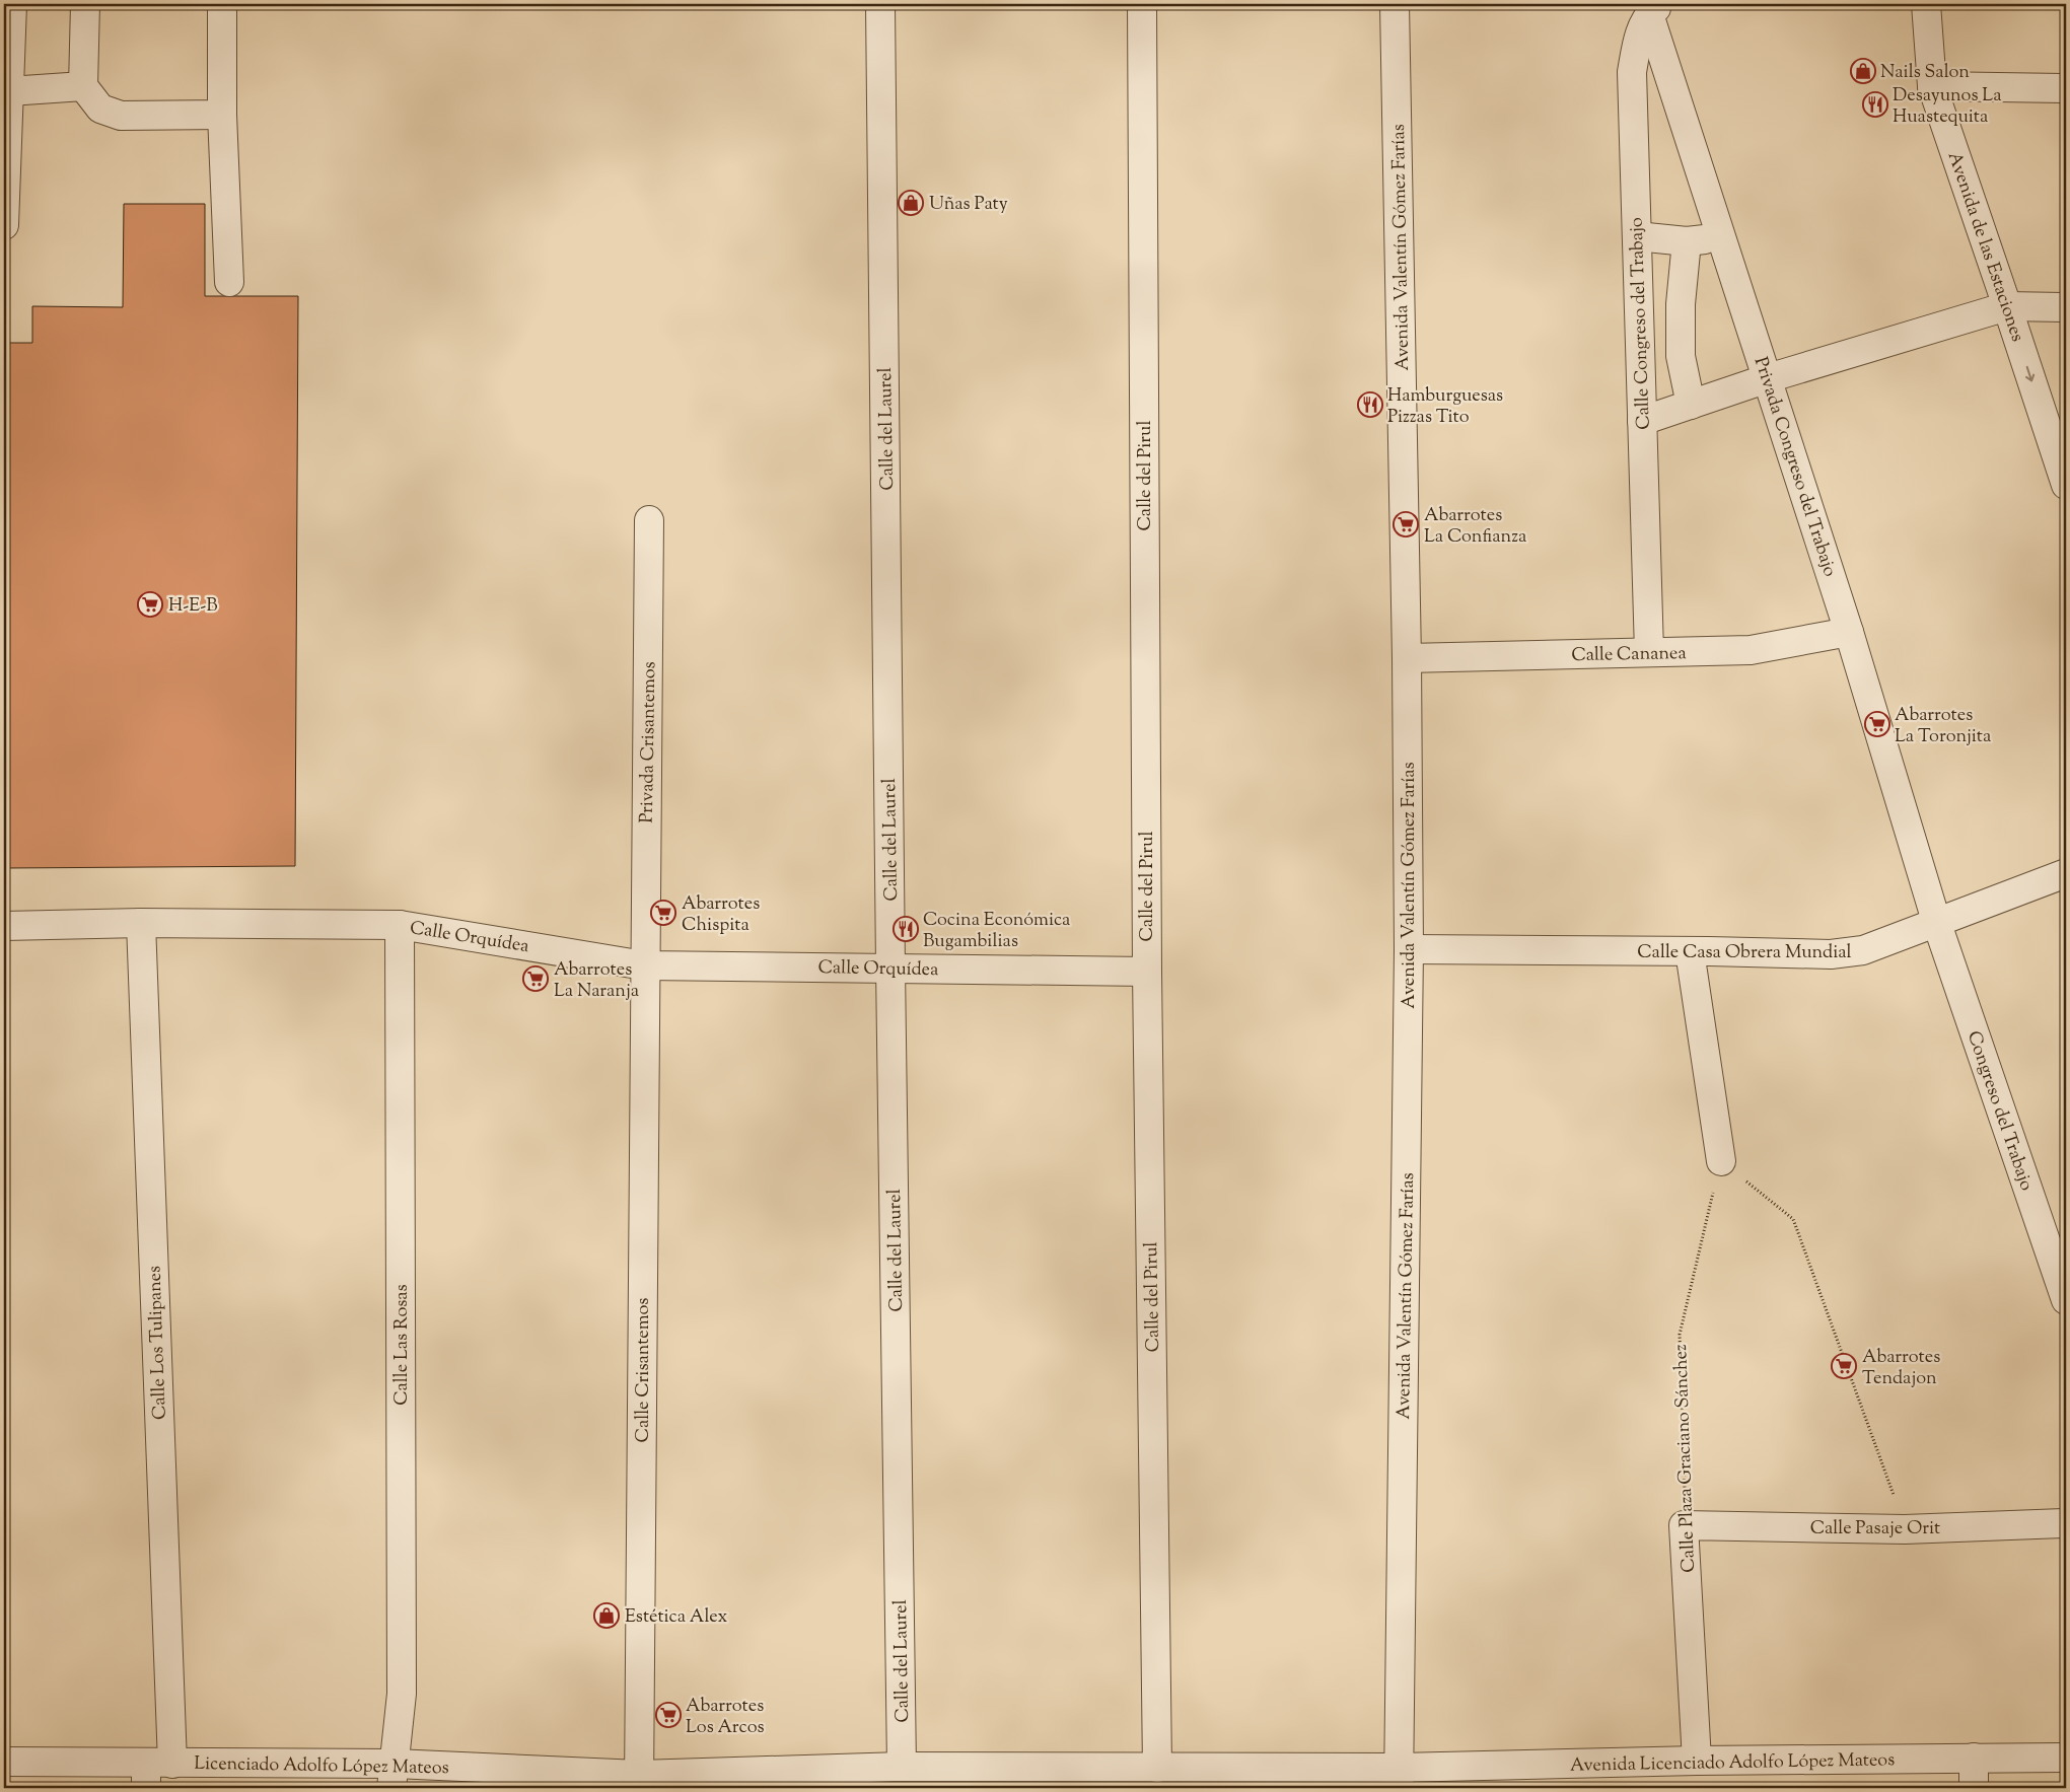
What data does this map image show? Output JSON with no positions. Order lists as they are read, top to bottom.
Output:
{
  "streets": {
    "street": [
      "Avenida de las Estaciones",
      "Avenida Valentín Gómez Farías",
      "Calle Congreso del Trabajo",
      "Calle del Laurel",
      "Privada Congreso del Trabajo",
      "Calle del Pirul",
      "Calle Cananea",
      "Privada Crisantemos",
      "Calle Orquídea",
      "Calle Casa Obrera Mundial",
      "Congreso del Trabajo",
      "Calle Los Tulipanes",
      "Calle Las Rosas",
      "Calle Crisantemos",
      "Calle Plaza Graciano Sánchez",
      "Calle Pasaje Orit",
      "Avenida Licenciado Adolfo López Mateos",
      "Licenciado Adolfo López Mateos"
    ]
  },
  "crossings": [
    ["Avenida Valentín Gómez Farías", "Calle Cananea"],
    ["Avenida Valentín Gómez Farías", "Calle Casa Obrera Mundial"],
    ["Avenida Valentín Gómez Farías", "Avenida Licenciado Adolfo López Mateos"],
    ["Avenida Valentín Gómez Farías", "Licenciado Adolfo López Mateos"],
    ["Calle Congreso del Trabajo", "Privada Congreso del Trabajo"],
    ["Calle Congreso del Trabajo", "Calle Cananea"],
    ["Calle del Laurel", "Calle Orquídea"],
    ["Calle del Laurel", "Licenciado Adolfo López Mateos"],
    ["Privada Congreso del Trabajo", "Calle Cananea"],
    ["Privada Congreso del Trabajo", "Calle Casa Obrera Mundial"],
    ["Privada Congreso del Trabajo", "Congreso del Trabajo"],
    ["Calle del Pirul", "Calle Orquídea"],
    ["Calle del Pirul", "Licenciado Adolfo López Mateos"],
    ["Privada Crisantemos", "Calle Orquídea"],
    ["Privada Crisantemos", "Calle Crisantemos"],
    ["Calle Orquídea", "Calle Los Tulipanes"],
    ["Calle Orquídea", "Calle Las Rosas"],
    ["Calle Orquídea", "Calle Crisantemos"],
    ["Calle Casa Obrera Mundial", "Congreso del Trabajo"],
    ["Calle Los Tulipanes", "Licenciado Adolfo López Mateos"],
    ["Calle Las Rosas", "Licenciado Adolfo López Mateos"],
    ["Calle Crisantemos", "Licenciado Adolfo López Mateos"],
    ["Calle Plaza Graciano Sánchez", "Calle Pasaje Orit"],
    ["Calle Plaza Graciano Sánchez", "Avenida Licenciado Adolfo López Mateos"],
    ["Avenida Licenciado Adolfo López Mateos", "Licenciado Adolfo López Mateos"]
  ],
  "one_way": ["Avenida de las Estaciones"],
  "places": {
    "shop": ["Nails Salon", "Uñas Paty", "Estética Alex"],
    "restaurant": ["Desayunos La Huastequita", "Hamburguesas Pizzas Tito", "Cocina Económica Bugambilias"],
    "supermarket": [
      "Abarrotes La Confianza",
      "H-E-B",
      "Abarrotes La Toronjita",
      "Abarrotes Chispita",
      "Abarrotes La Naranja",
      "Abarrotes Tendajon",
      "Abarrotes Los Arcos"
    ]
  }
}
